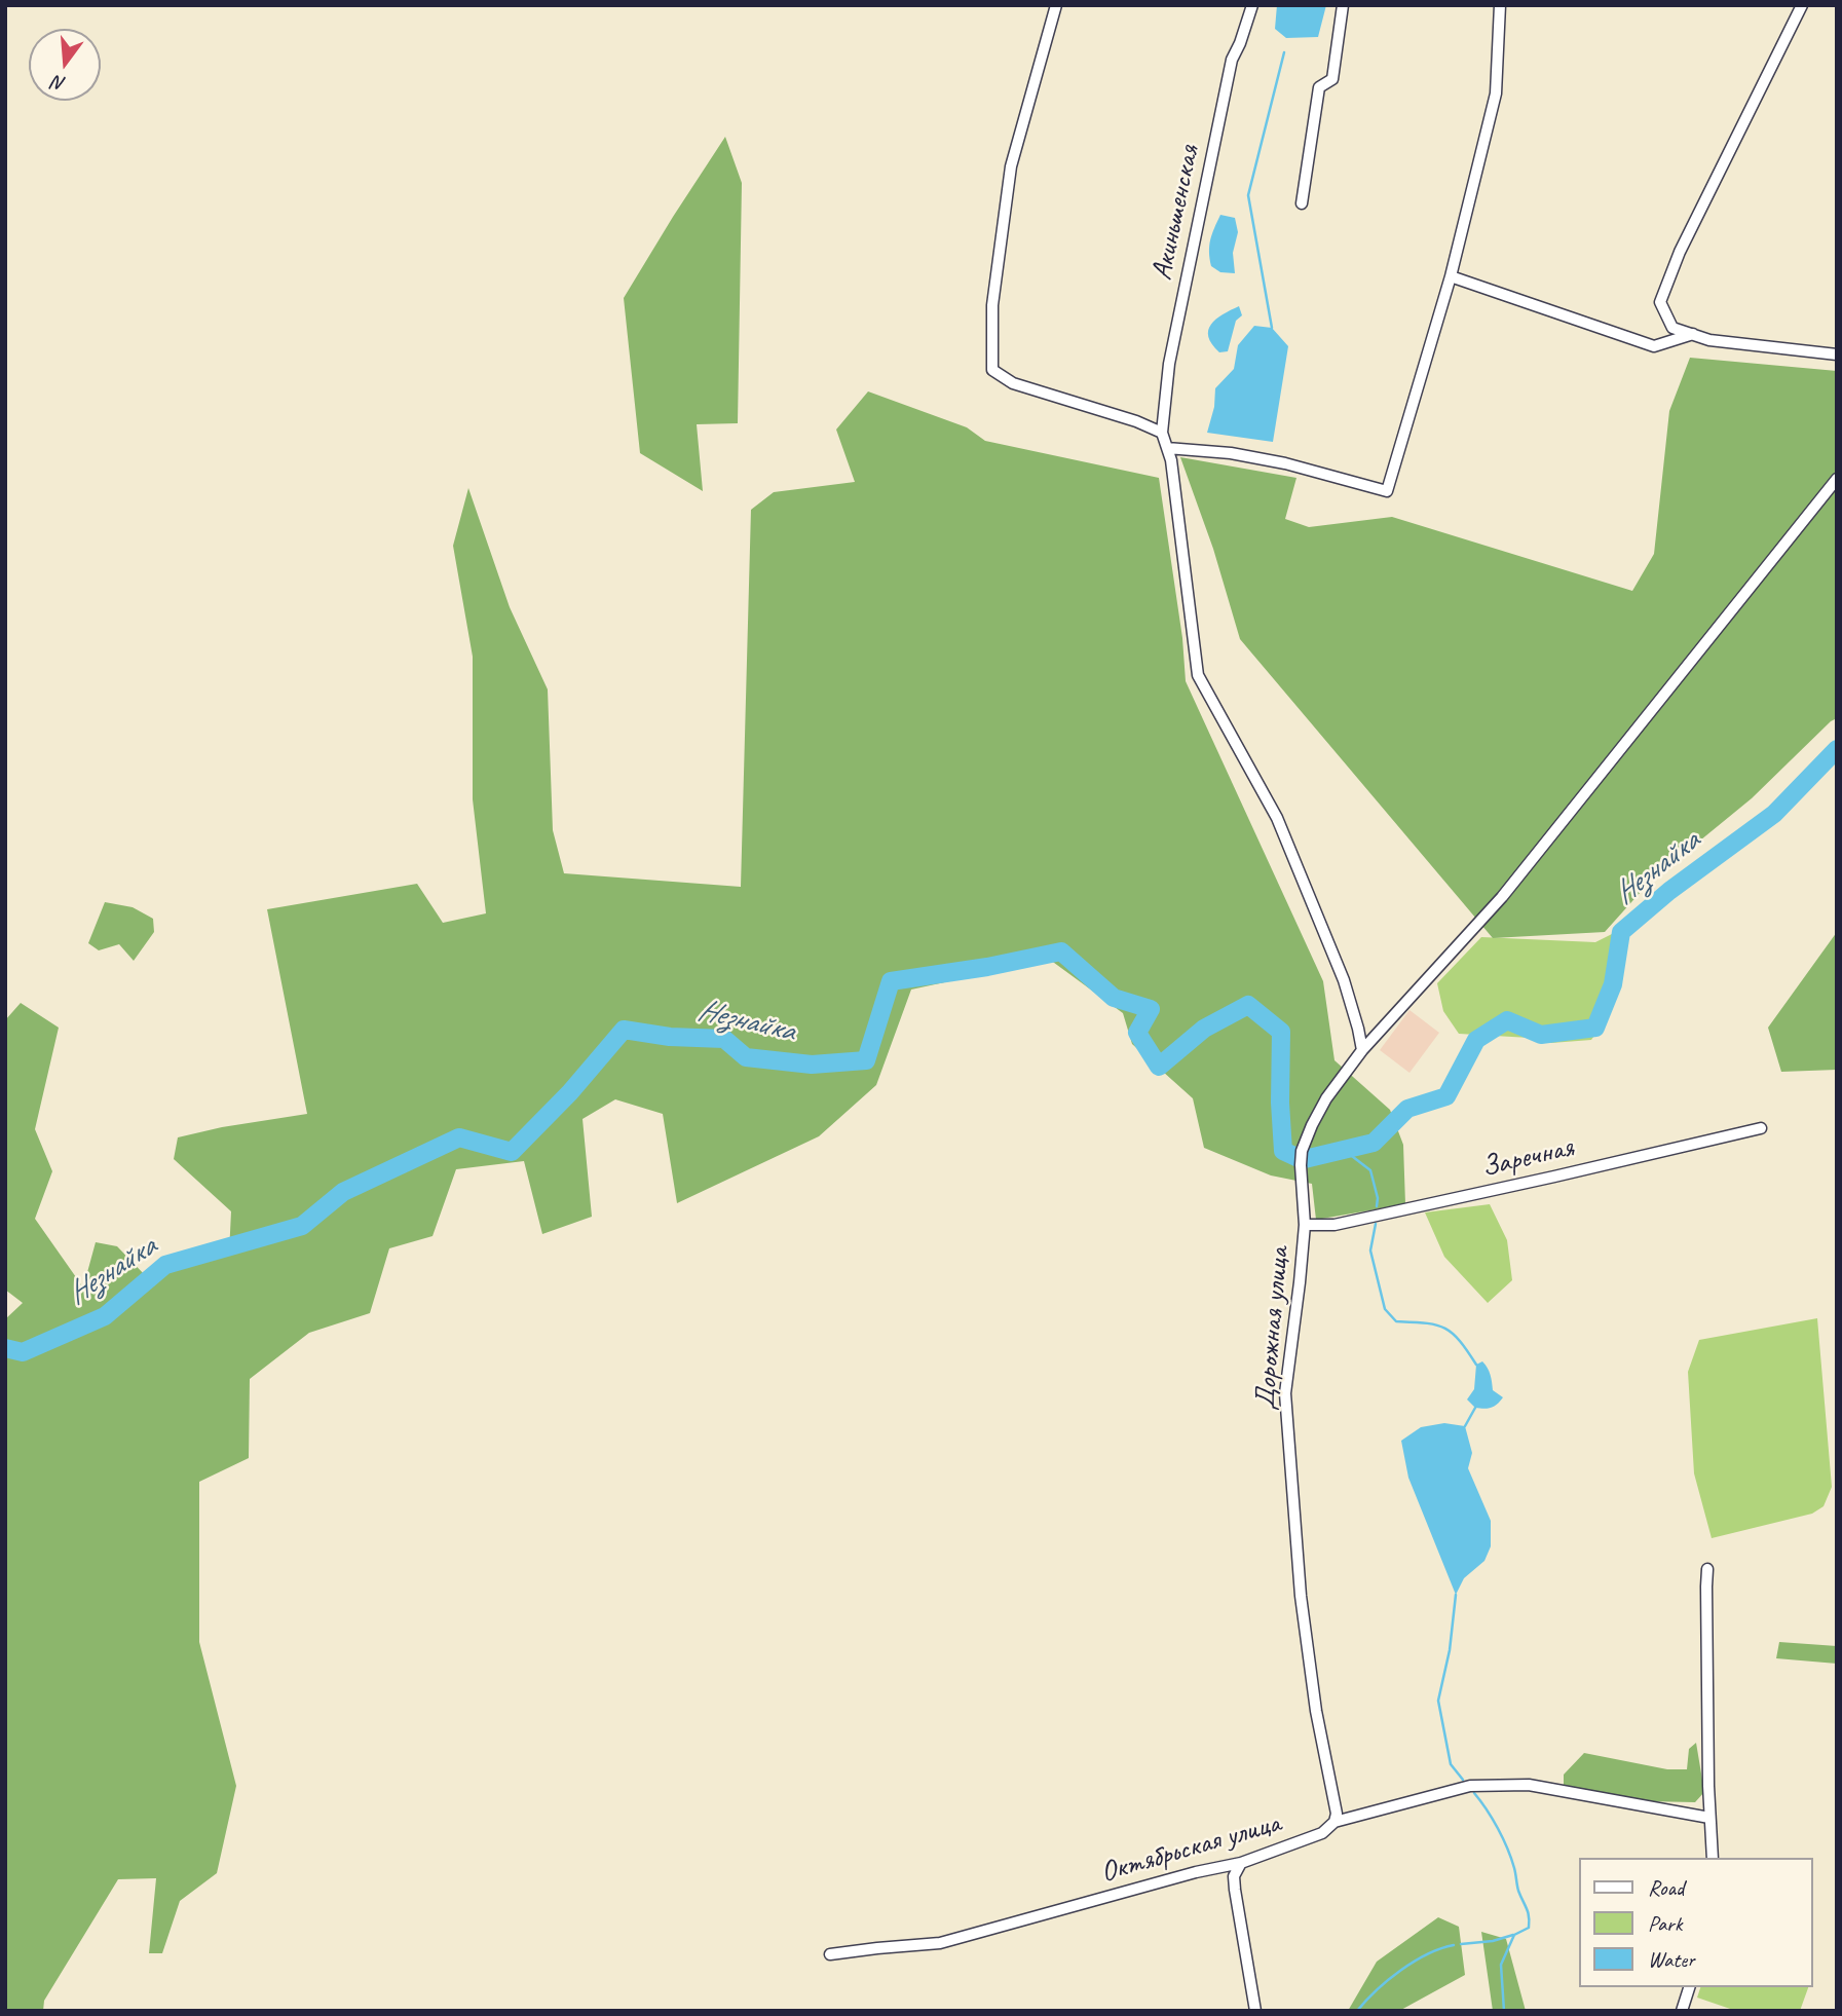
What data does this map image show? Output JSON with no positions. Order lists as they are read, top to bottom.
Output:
{
  "streets": {
    "street": [
      "Акиньшенская",
      "Заречная",
      "Дорожная улица",
      "Октябрьская улица"
    ]
  },
  "crossings": [
    ["Заречная", "Дорожная улица"],
    ["Дорожная улица", "Октябрьская улица"]
  ],
  "water": ["Незнайка"],
  "legend": ["Road", "Park", "Water"],
  "north": "bottom"
}
